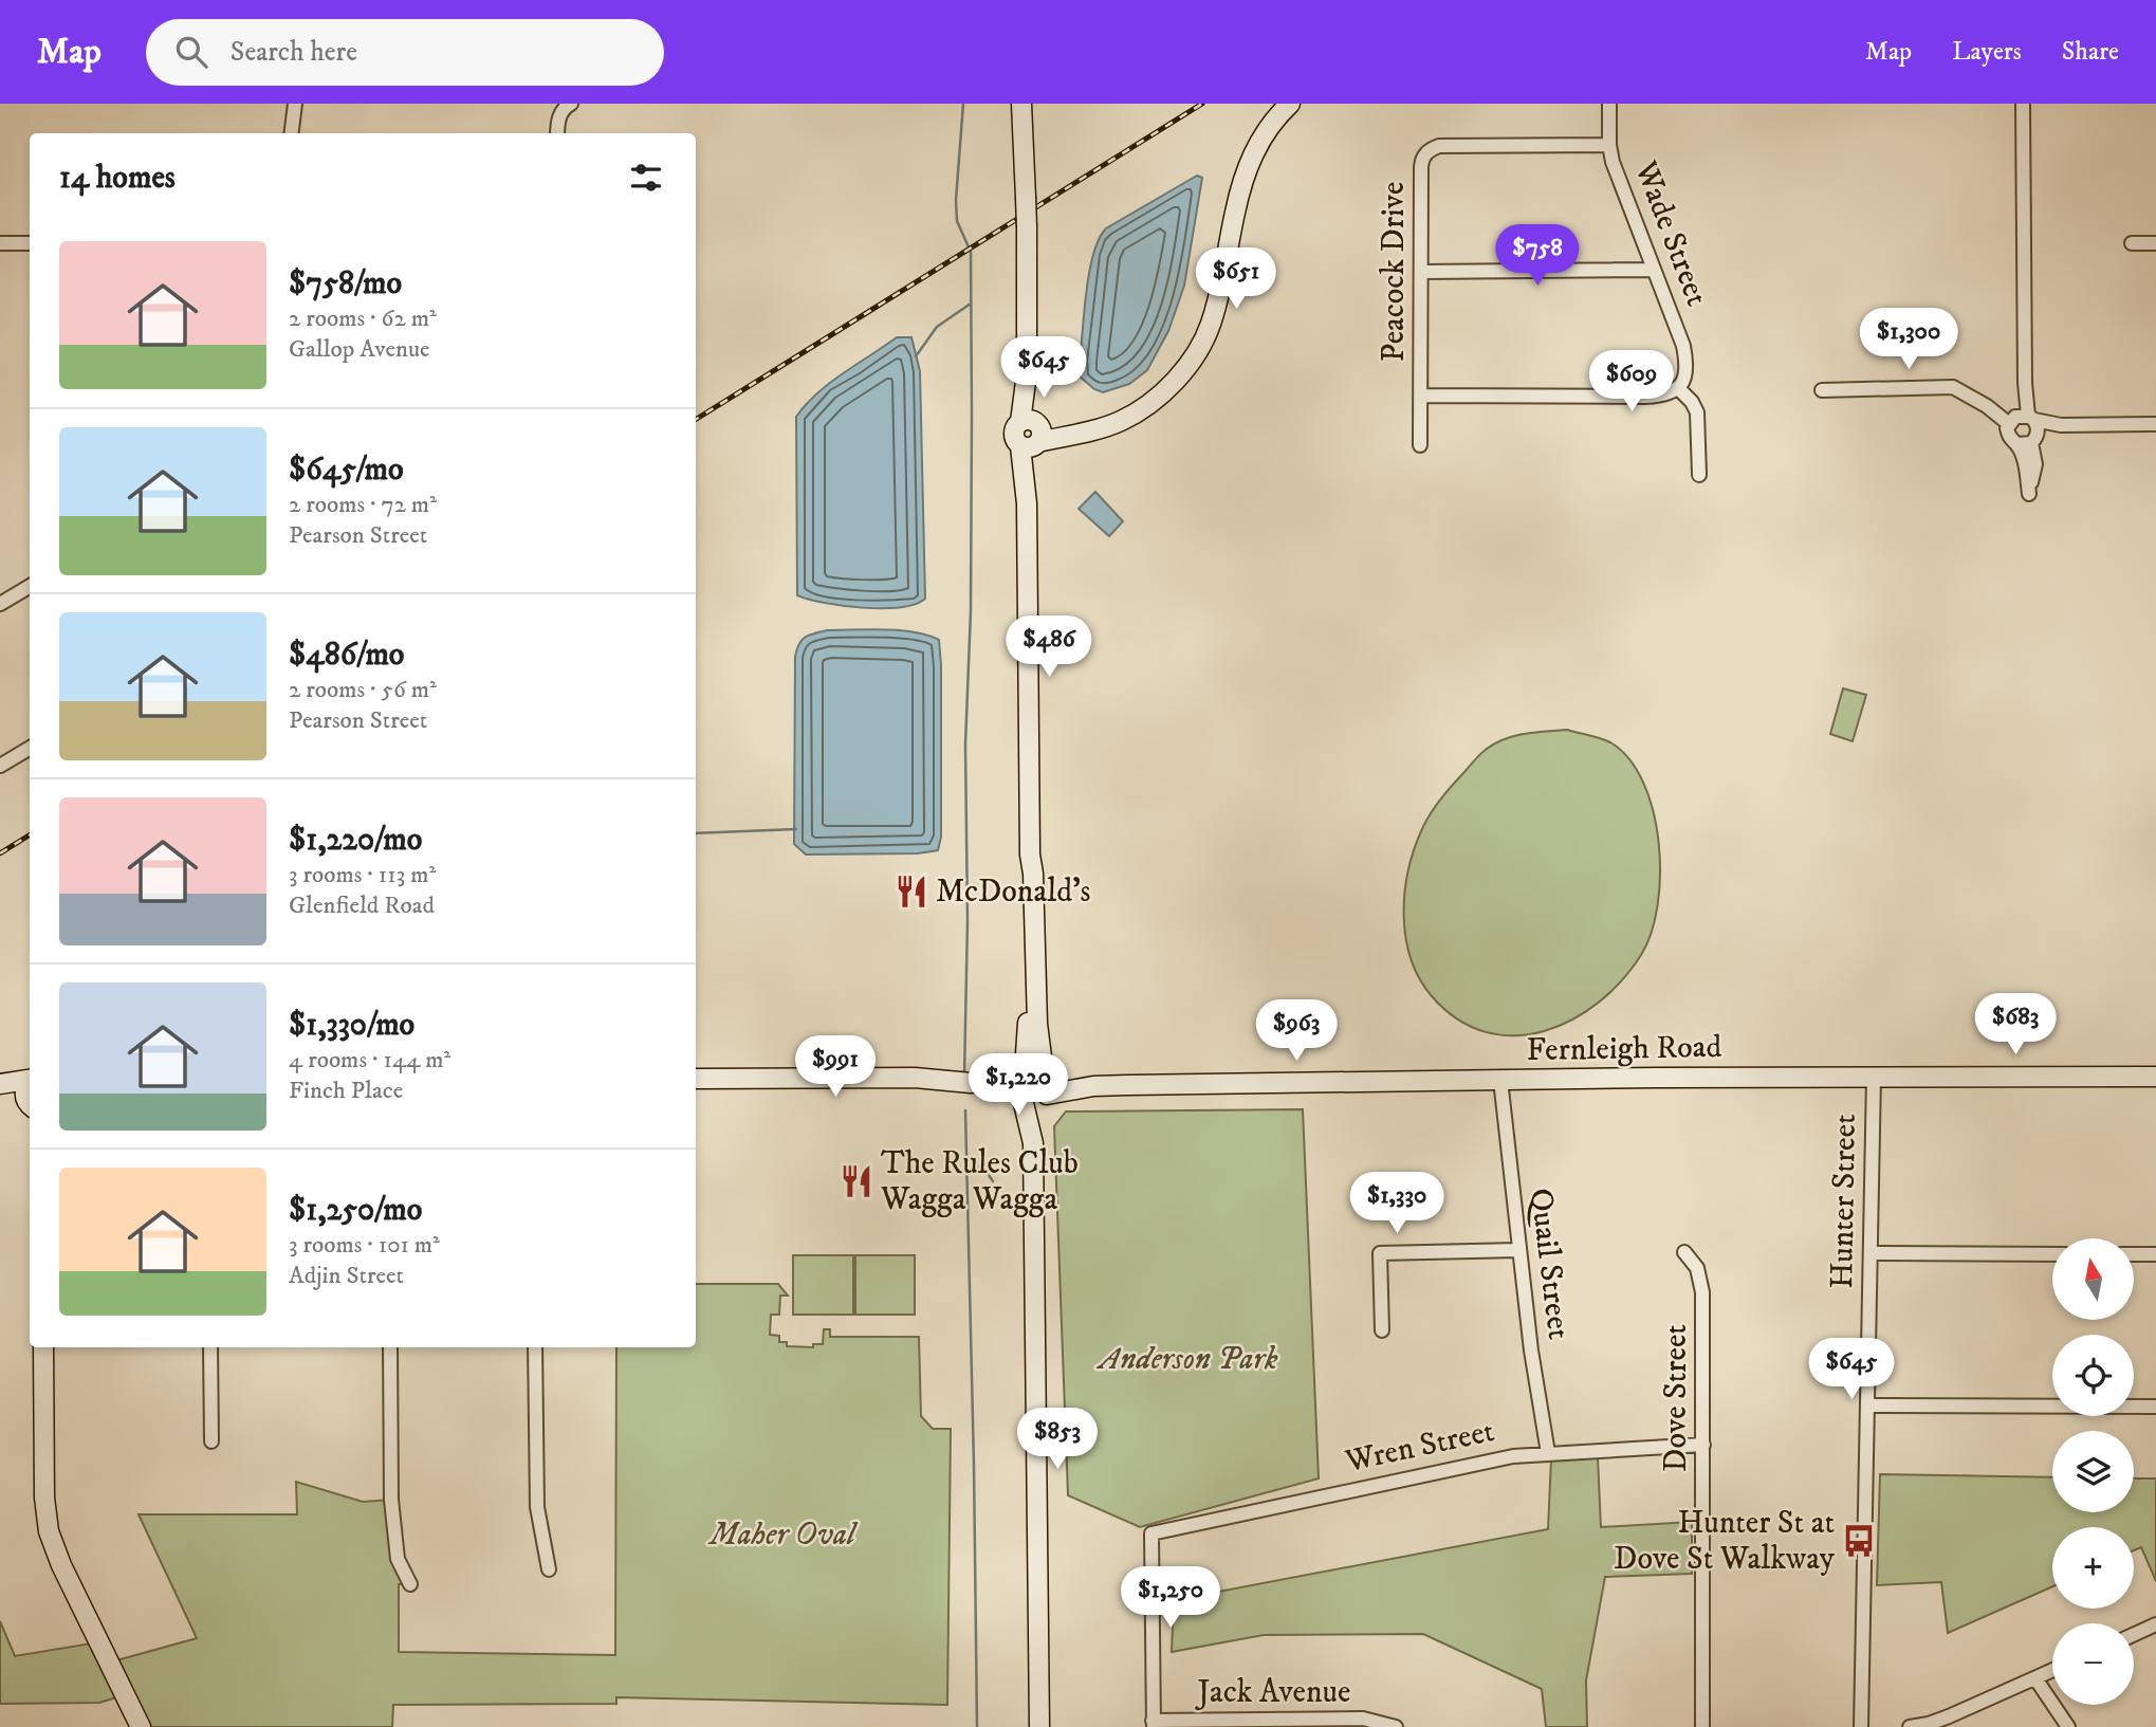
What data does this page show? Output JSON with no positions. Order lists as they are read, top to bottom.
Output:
{
  "streets": {
    "street": [
      "Wade Street",
      "Peacock Drive",
      "Fernleigh Road",
      "Hunter Street",
      "Quail Street",
      "Dove Street",
      "Wren Street",
      "Jack Avenue"
    ]
  },
  "crossings": [
    ["Wade Street", "Peacock Drive"],
    ["Fernleigh Road", "Hunter Street"],
    ["Fernleigh Road", "Quail Street"],
    ["Quail Street", "Wren Street"],
    ["Dove Street", "Wren Street"],
    ["Wren Street", "Jack Avenue"]
  ],
  "parks": ["Anderson Park", "Maher Oval"],
  "places": {
    "restaurant": ["McDonald's", "The Rules Club Wagga Wagga"],
    "bus stop": ["Hunter St at Dove St Walkway"]
  },
  "north": "top",
  "page": {
    "header": "Map",
    "search": "Search here",
    "nav": ["Map", "Layers", "Share"],
    "heading": "14 homes",
    "list": [
      {
        "name": "$758/mo",
        "note": "2 rooms · 62 m² · Gallop Avenue"
      },
      {
        "name": "$645/mo",
        "note": "2 rooms · 72 m² · Pearson Street"
      },
      {
        "name": "$486/mo",
        "note": "2 rooms · 56 m² · Pearson Street"
      },
      {
        "name": "$1,220/mo",
        "note": "3 rooms · 113 m² · Glenfield Road"
      },
      {
        "name": "$1,330/mo",
        "note": "4 rooms · 144 m² · Finch Place"
      },
      {
        "name": "$1,250/mo",
        "note": "3 rooms · 101 m² · Adjin Street"
      }
    ],
    "price": [
      "$758",
      "$651",
      "$1,300",
      "$645",
      "$609",
      "$486",
      "$683",
      "$963",
      "$991",
      "$1,220",
      "$1,330",
      "$645",
      "$853",
      "$1,250"
    ],
    "map_buttons": ["+", "−"]
  }
}
